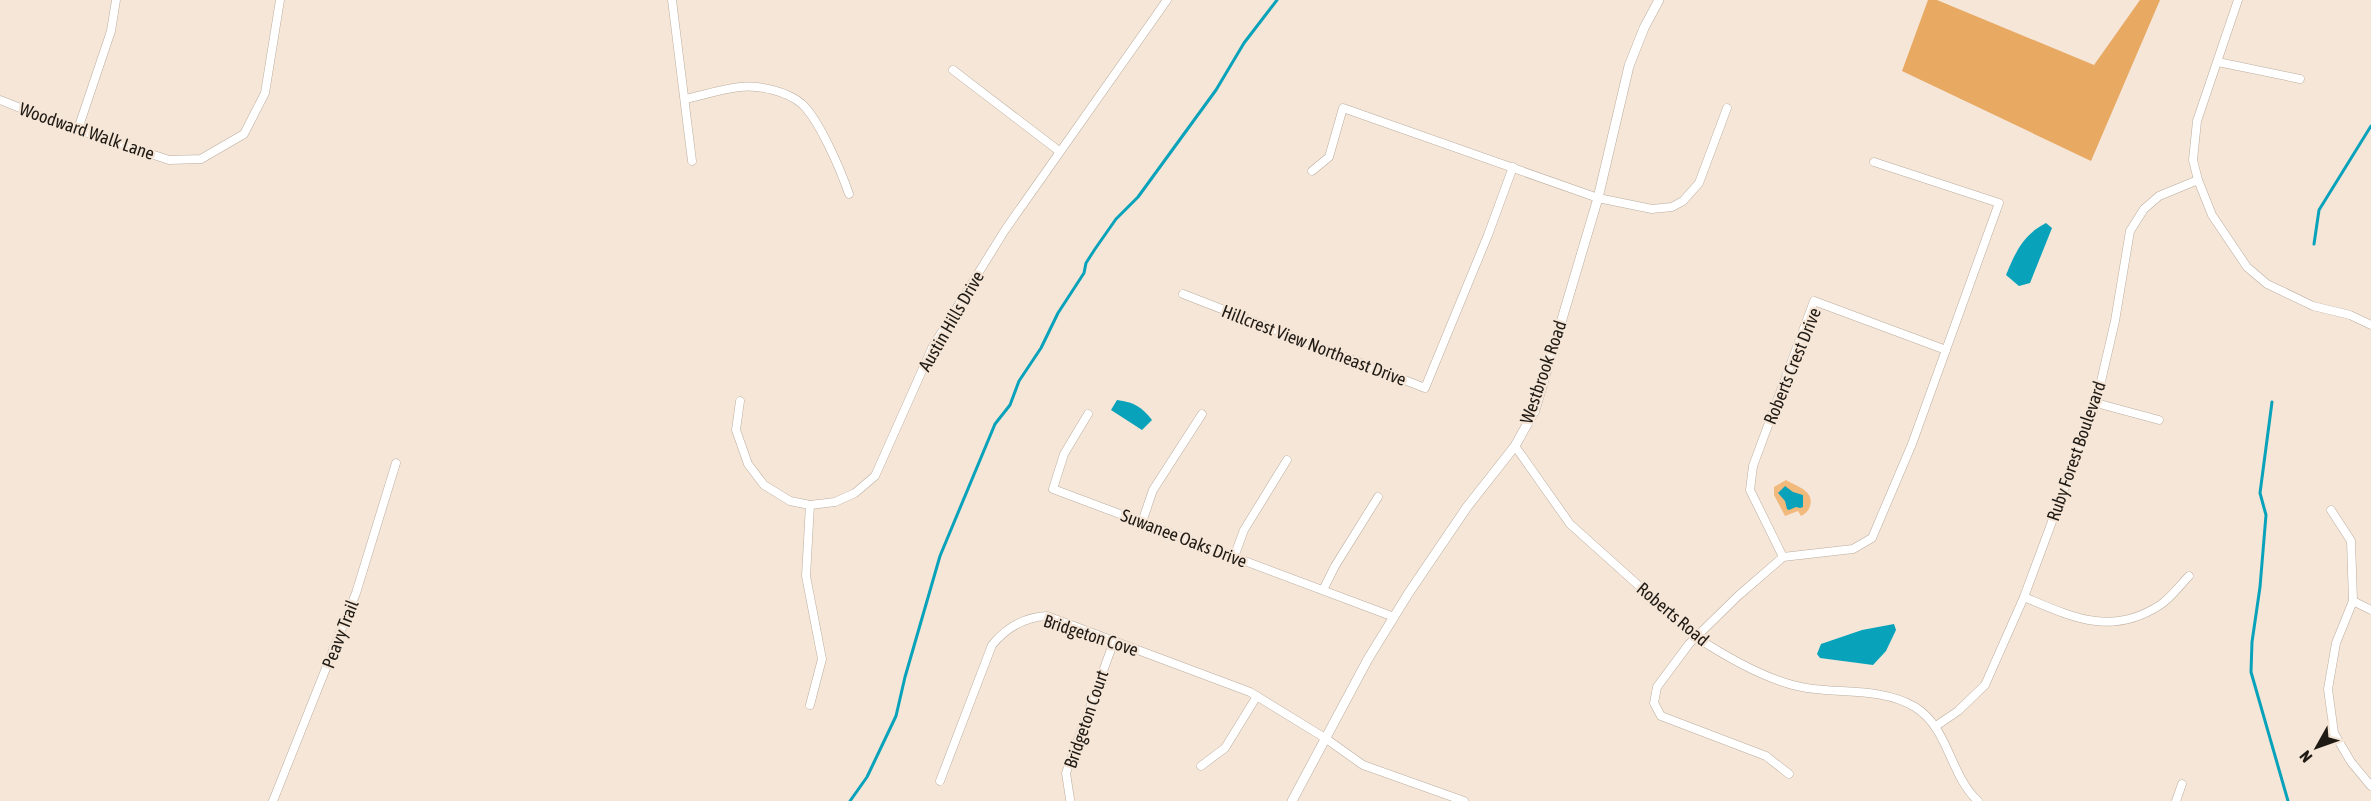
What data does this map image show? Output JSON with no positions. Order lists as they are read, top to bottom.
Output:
{
  "streets": {
    "street": [
      "Woodward Walk Lane",
      "Austin Hills Drive",
      "Hillcrest View Northeast Drive",
      "Roberts Crest Drive",
      "Westbrook Road",
      "Ruby Forest Boulevard",
      "Suwanee Oaks Drive",
      "Roberts Road",
      "Peavy Trail",
      "Bridgeton Cove",
      "Bridgeton Court"
    ]
  },
  "crossings": [
    ["Westbrook Road", "Suwanee Oaks Drive"],
    ["Westbrook Road", "Roberts Road"],
    ["Westbrook Road", "Bridgeton Cove"],
    ["Ruby Forest Boulevard", "Roberts Road"],
    ["Bridgeton Cove", "Bridgeton Court"]
  ],
  "north": "bottom left"
}
